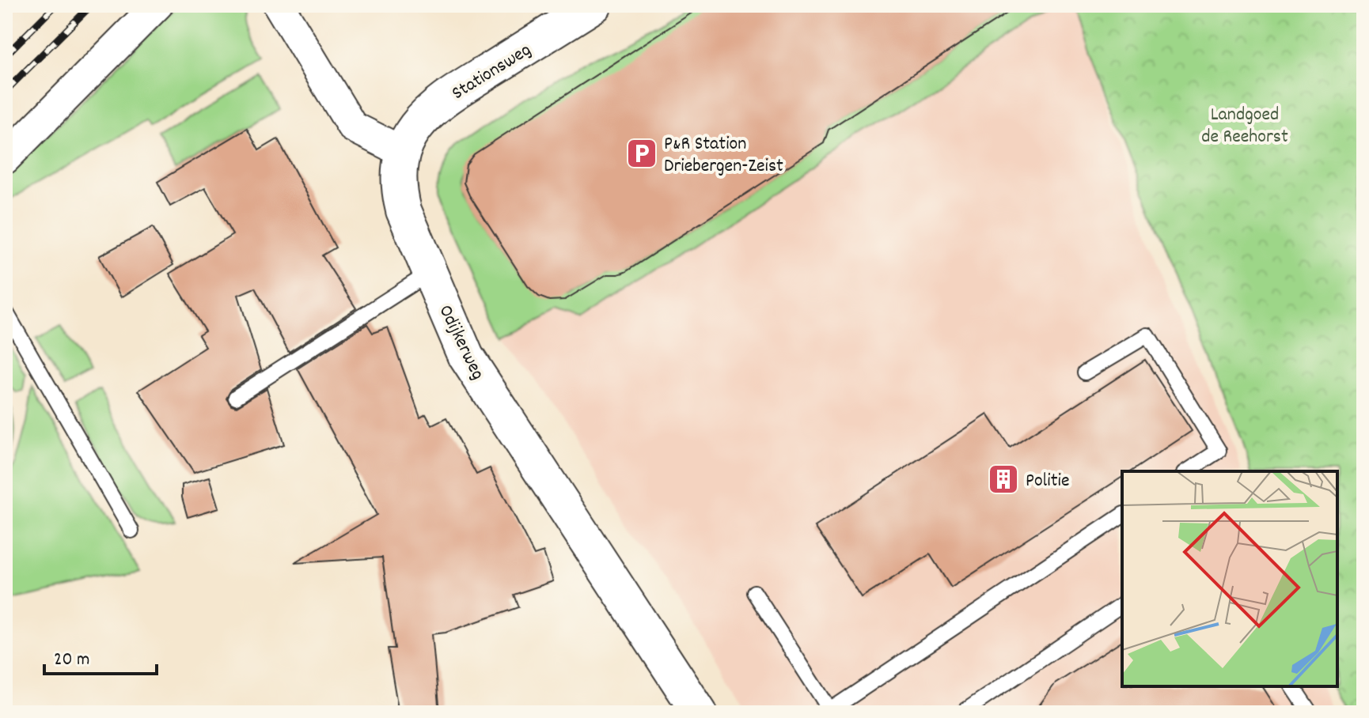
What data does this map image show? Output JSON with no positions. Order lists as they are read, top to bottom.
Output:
{
  "streets": {
    "street": ["Stationsweg", "Odijkerweg"]
  },
  "crossings": [
    ["Stationsweg", "Odijkerweg"]
  ],
  "parks": ["Landgoed de Reehorst"],
  "places": {
    "parking": ["P&R Station Driebergen-Zeist"],
    "building": ["Politie"]
  },
  "scale_bar": "20 m"
}
